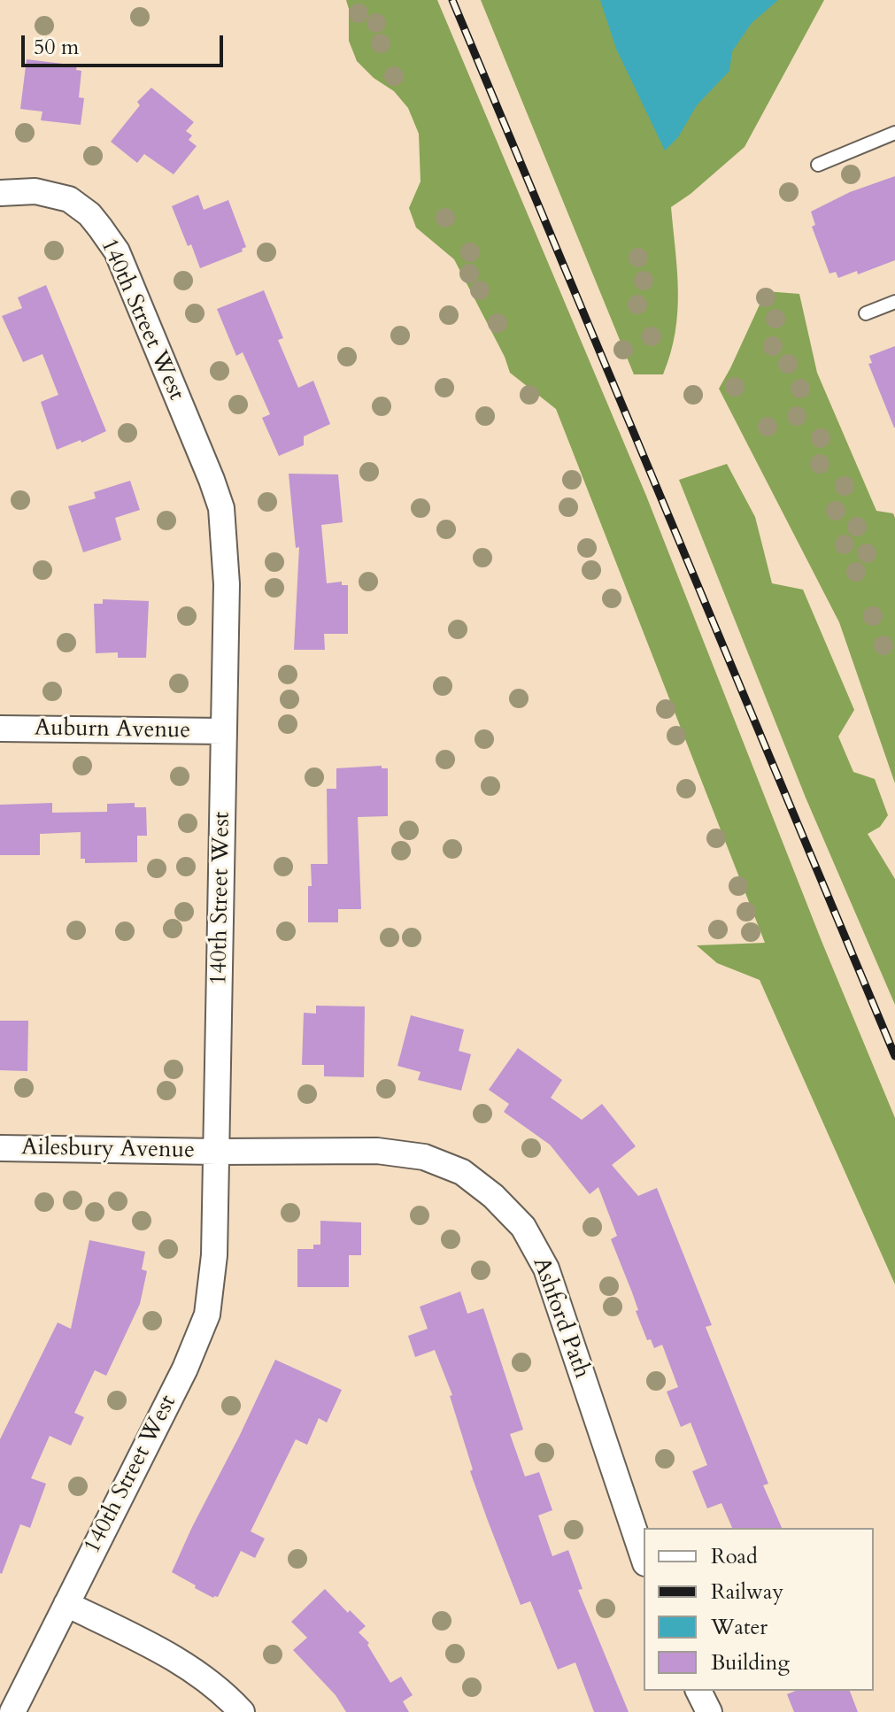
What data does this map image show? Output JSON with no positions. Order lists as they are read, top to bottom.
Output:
{
  "streets": {
    "street": [
      "140th Street West",
      "Auburn Avenue",
      "Ailesbury Avenue",
      "Ashford Path"
    ]
  },
  "crossings": [
    ["140th Street West", "Auburn Avenue"],
    ["140th Street West", "Ailesbury Avenue"],
    ["140th Street West", "Ashford Path"],
    ["Ailesbury Avenue", "Ashford Path"]
  ],
  "legend": [
    "Road",
    "Railway",
    "Water",
    "Building"
  ],
  "scale_bar": "50 m"
}
